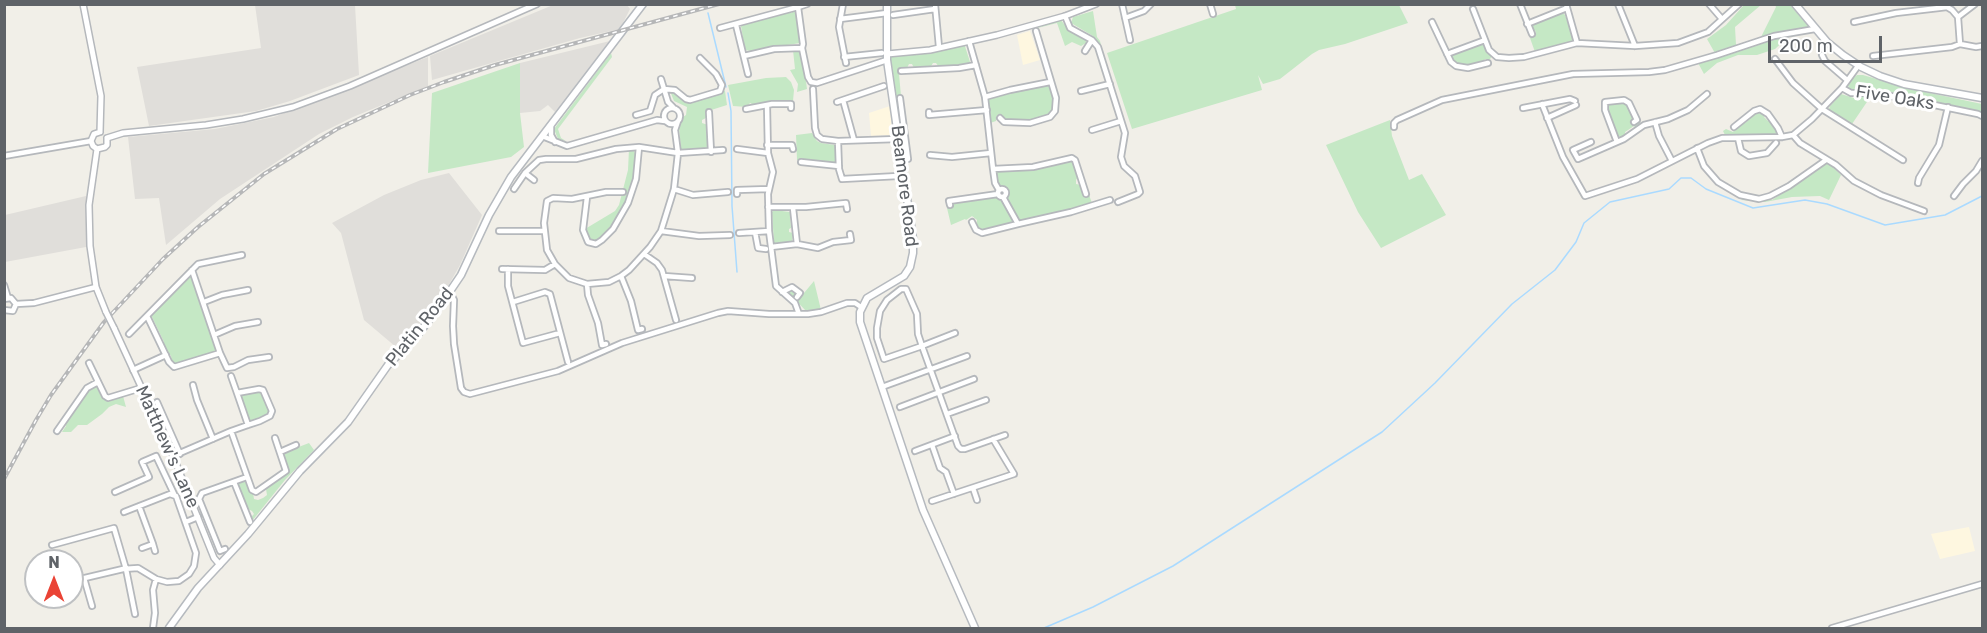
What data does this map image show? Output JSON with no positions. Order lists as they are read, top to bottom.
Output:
{
  "streets": {
    "main road": ["Beamore Road", "Platin Road"],
    "street": ["Five Oaks", "Matthew's Lane"]
  },
  "crossings": [
    ["Platin Road", "Matthew's Lane"]
  ],
  "scale_bar": "200 m",
  "north": "top"
}
